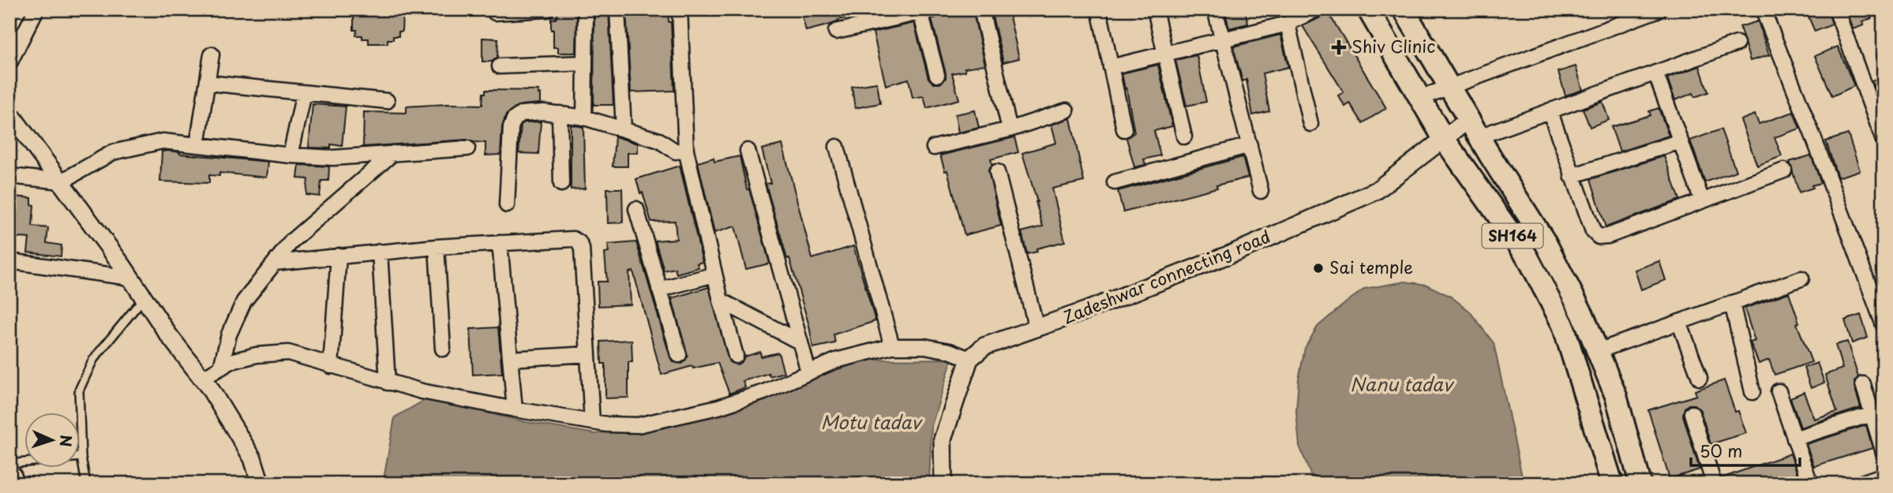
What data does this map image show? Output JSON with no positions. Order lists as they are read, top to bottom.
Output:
{
  "streets": {
    "main road": ["SH164"],
    "street": ["Zadeshwar connecting road"]
  },
  "crossings": [
    ["SH164", "Zadeshwar connecting road"]
  ],
  "water": ["Nanu tadav", "Motu tadav"],
  "places": {
    "health": ["Shiv Clinic"],
    "other": ["Sai temple"]
  },
  "scale_bar": "50 m",
  "north": "right"
}
